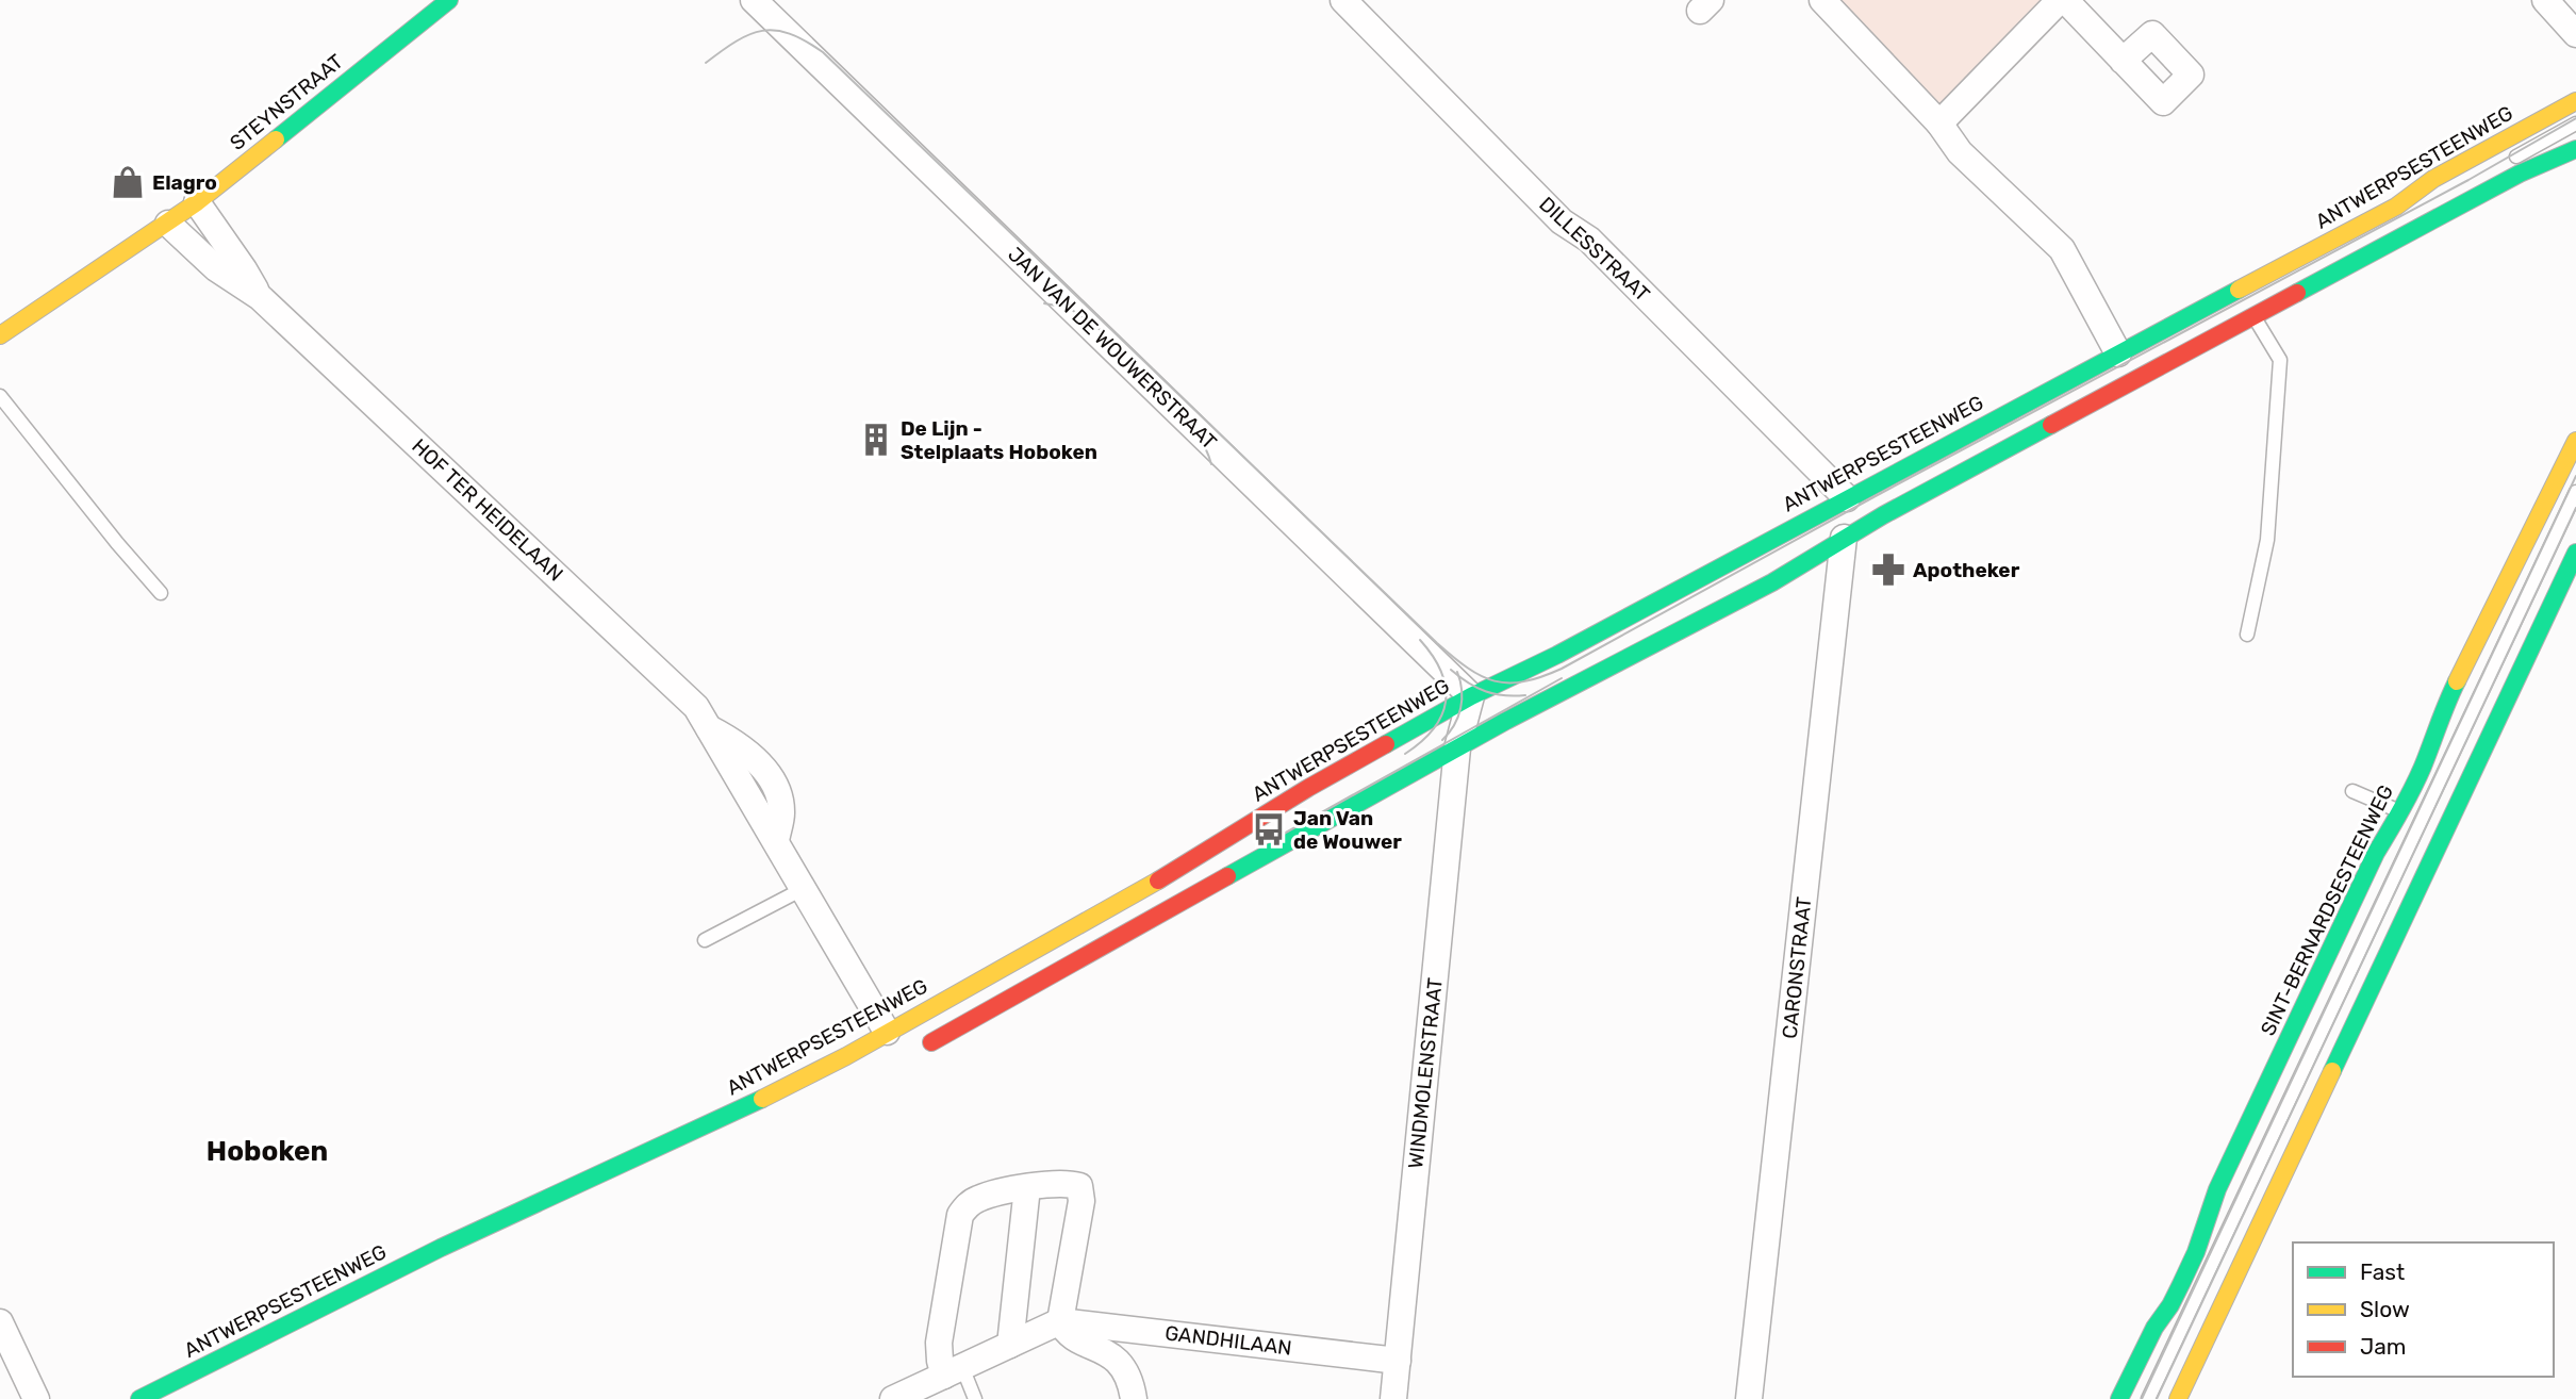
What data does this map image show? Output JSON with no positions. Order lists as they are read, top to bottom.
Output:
{
  "streets": {
    "street": [
      "STEYNSTRAAT",
      "ANTWERPSESTEENWEG",
      "DILLESSTRAAT",
      "JAN VAN DE WOUWERSTRAAT",
      "HOF TER HEIDELAAN",
      "SINT-BERNARDSESTEENWEG",
      "CARONSTRAAT",
      "WINDMOLENSTRAAT",
      "GANDHILAAN"
    ]
  },
  "crossings": [
    ["STEYNSTRAAT", "HOF TER HEIDELAAN"],
    ["ANTWERPSESTEENWEG", "DILLESSTRAAT"],
    ["ANTWERPSESTEENWEG", "JAN VAN DE WOUWERSTRAAT"],
    ["ANTWERPSESTEENWEG", "HOF TER HEIDELAAN"],
    ["ANTWERPSESTEENWEG", "CARONSTRAAT"],
    ["ANTWERPSESTEENWEG", "WINDMOLENSTRAAT"],
    ["JAN VAN DE WOUWERSTRAAT", "WINDMOLENSTRAAT"],
    ["WINDMOLENSTRAAT", "GANDHILAAN"]
  ],
  "districts": ["Hoboken"],
  "places": {
    "shop": ["Elagro"],
    "building": ["De Lijn - Stelplaats Hoboken"],
    "pharmacy": ["Apotheker"],
    "bus stop": ["Jan Van de Wouwer"]
  },
  "legend": ["Fast", "Slow", "Jam"]
}
